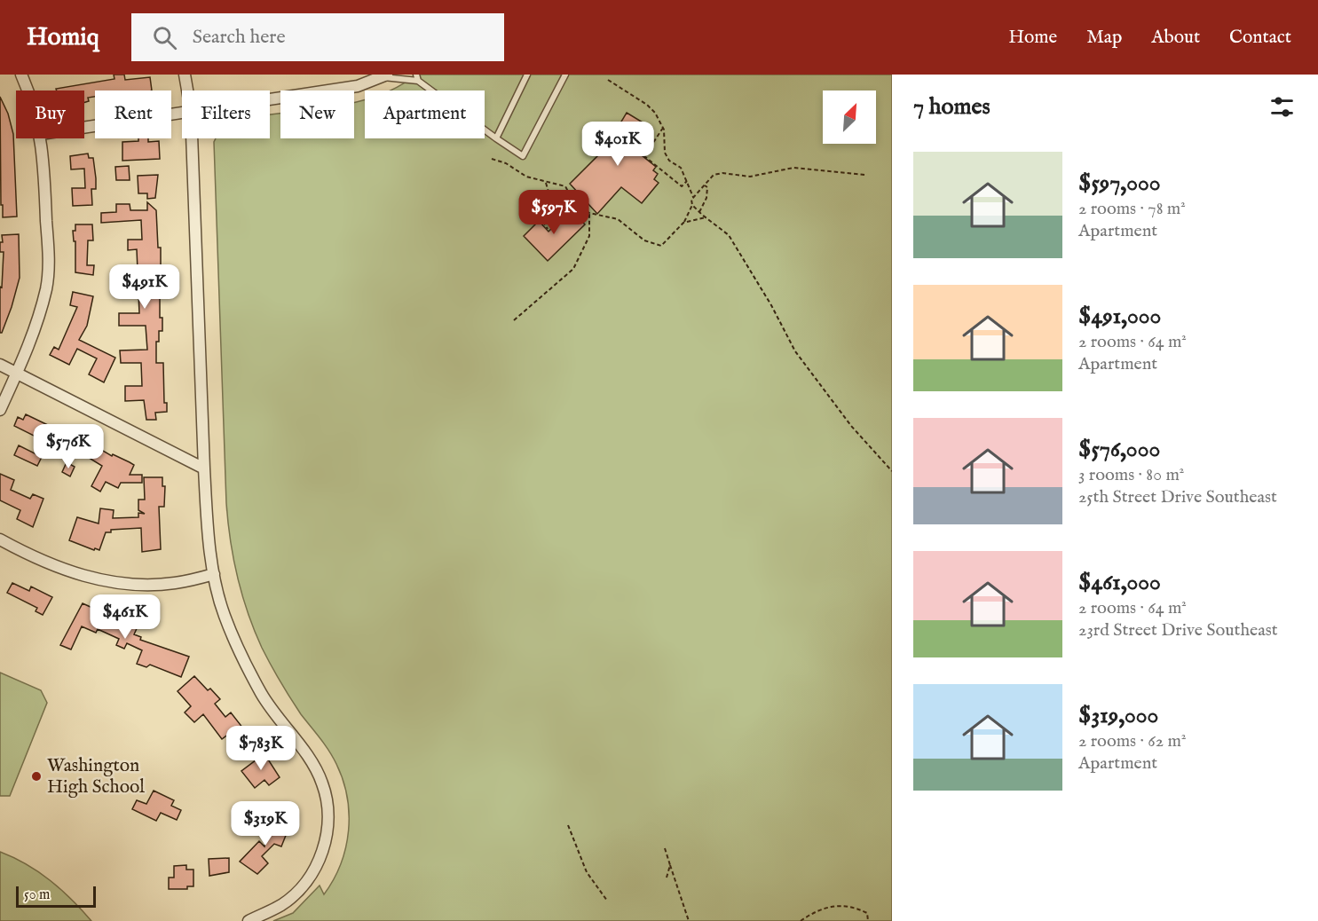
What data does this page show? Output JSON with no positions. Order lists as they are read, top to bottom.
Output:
{
  "places": ["Washington High School"],
  "scale_bar": "50 m",
  "north": "top right",
  "page": {
    "header": "Homiq",
    "search": "Search here",
    "nav": [
      "Home",
      "Map",
      "About",
      "Contact"
    ],
    "heading": "7 homes",
    "chip": [
      "Buy",
      "Rent",
      "Filters",
      "New",
      "Apartment"
    ],
    "price": [
      "$401K",
      "$597K",
      "$491K",
      "$576K",
      "$461K",
      "$783K",
      "$319K"
    ],
    "list": [
      {
        "name": "$597,000",
        "note": "2 rooms · 78 m² · Apartment"
      },
      {
        "name": "$491,000",
        "note": "2 rooms · 64 m² · Apartment"
      },
      {
        "name": "$576,000",
        "note": "3 rooms · 80 m² · 25th Street Drive Southeast"
      },
      {
        "name": "$461,000",
        "note": "2 rooms · 64 m² · 23rd Street Drive Southeast"
      },
      {
        "name": "$319,000",
        "note": "2 rooms · 62 m² · Apartment"
      }
    ],
    "scale": "50 m"
  }
}
